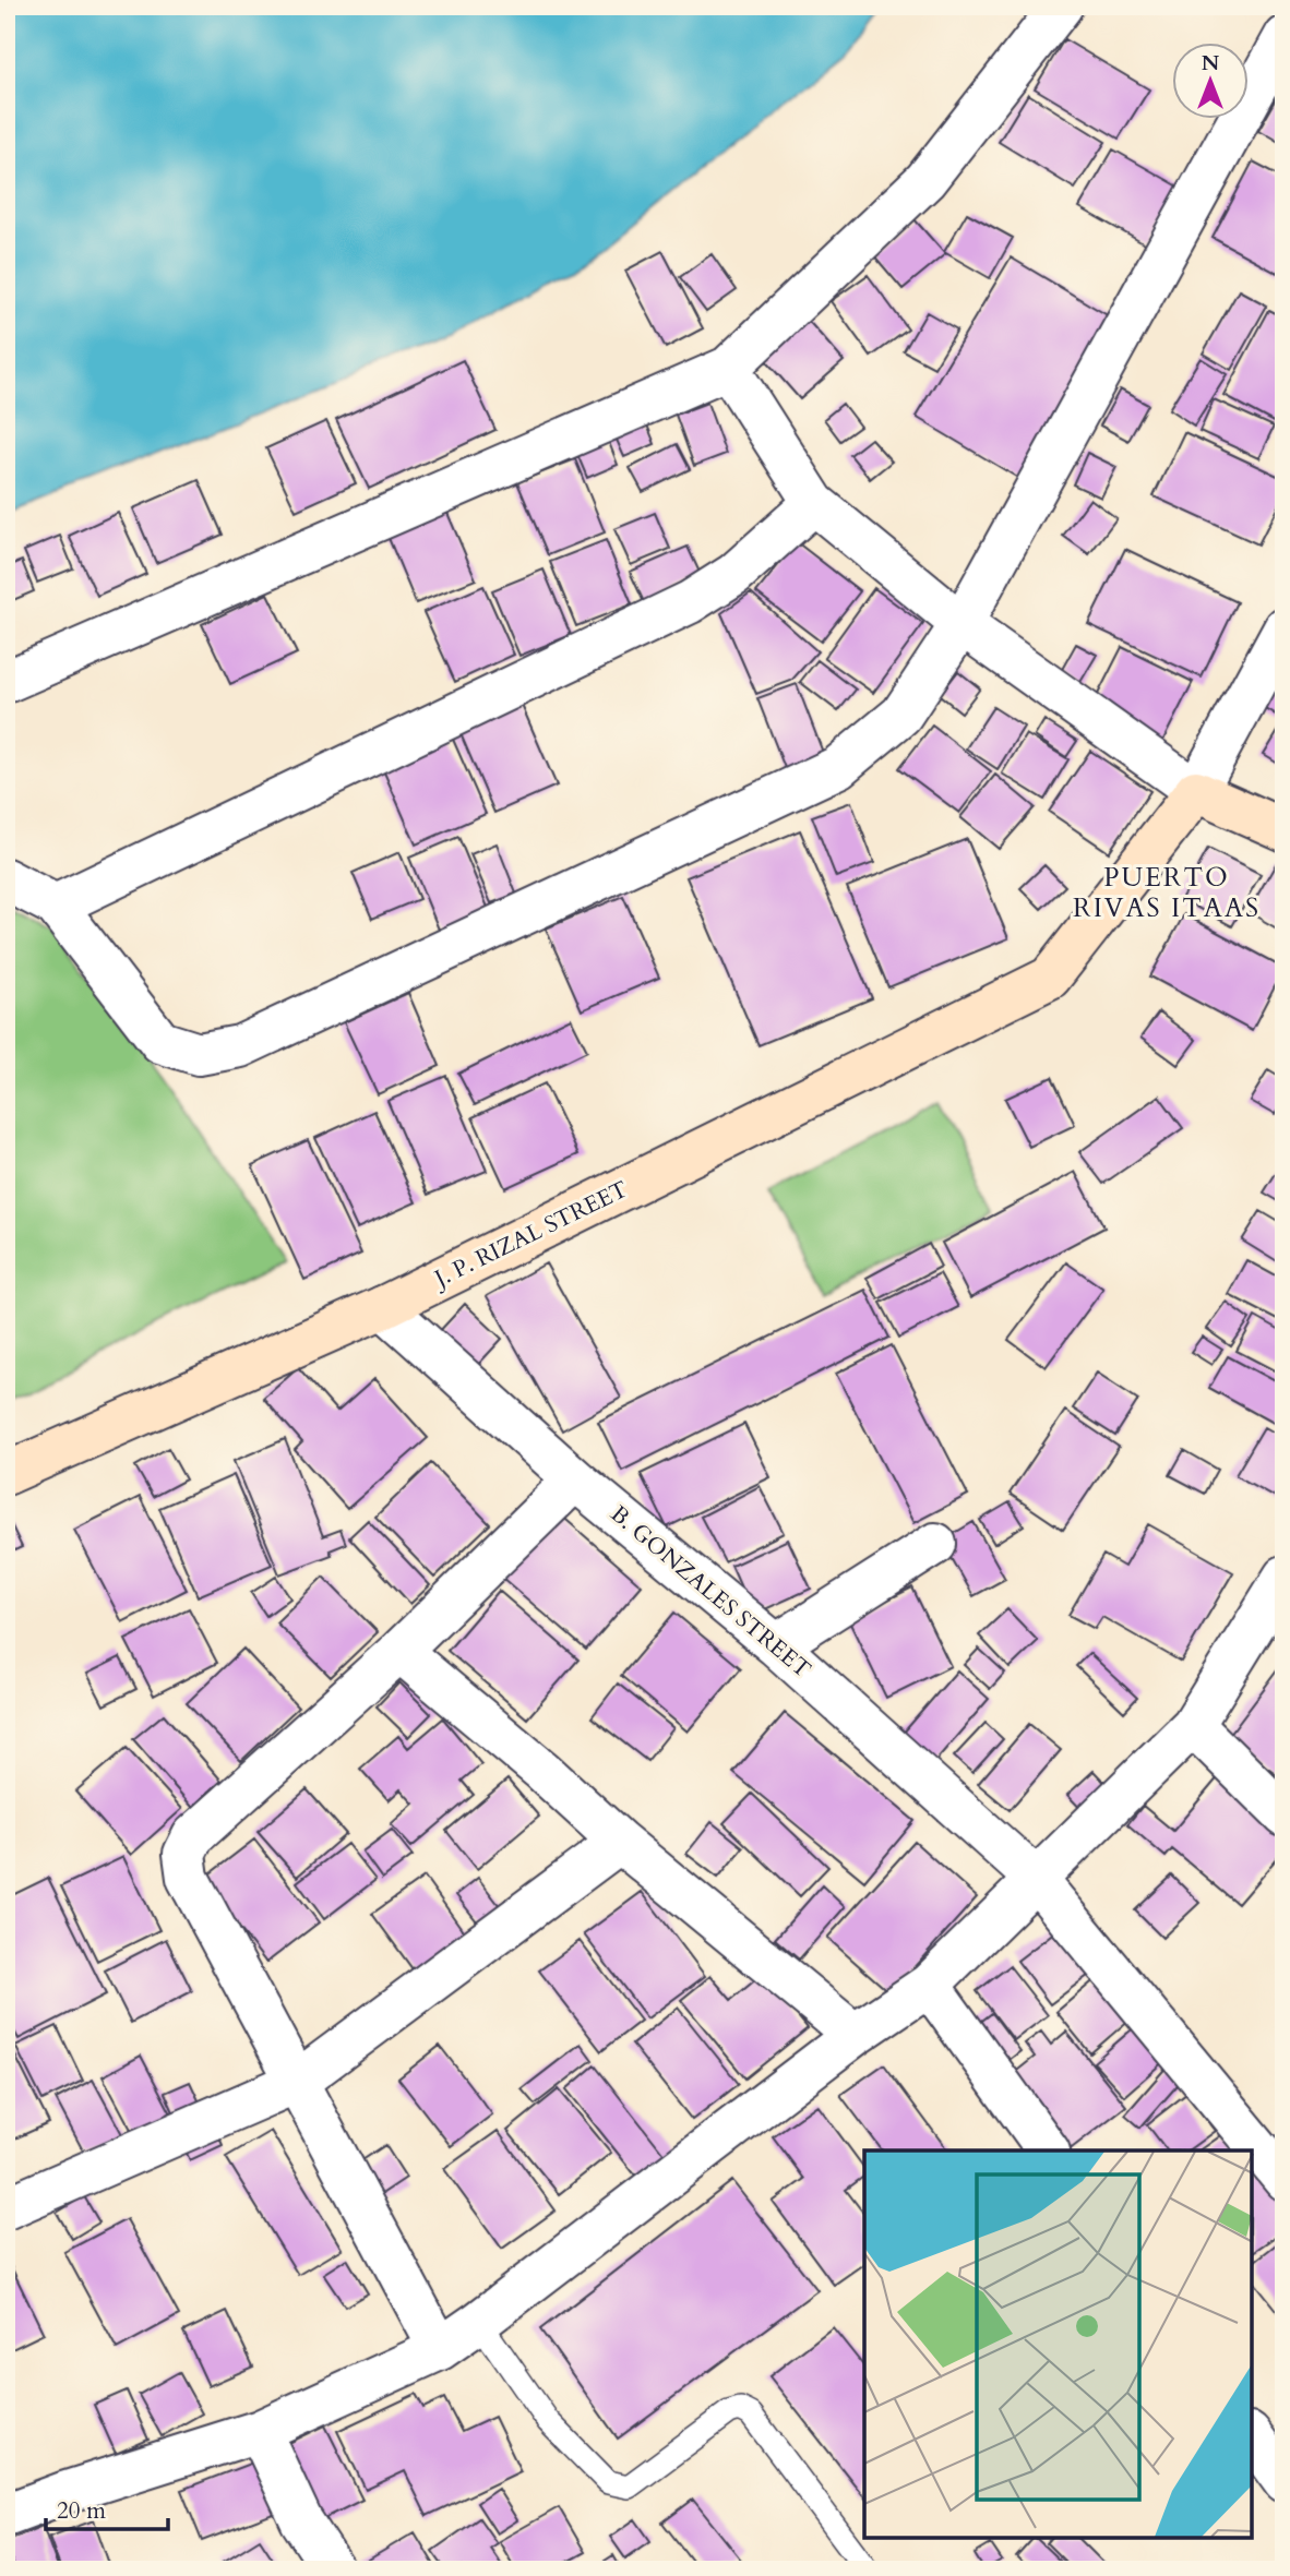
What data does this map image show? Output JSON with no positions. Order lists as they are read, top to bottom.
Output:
{
  "streets": {
    "street": ["J. P. RIZAL STREET", "B. GONZALES STREET"]
  },
  "crossings": [
    ["J. P. RIZAL STREET", "B. GONZALES STREET"]
  ],
  "districts": ["PUERTO RIVAS ITAAS"],
  "scale_bar": "20 m",
  "north": "top"
}
